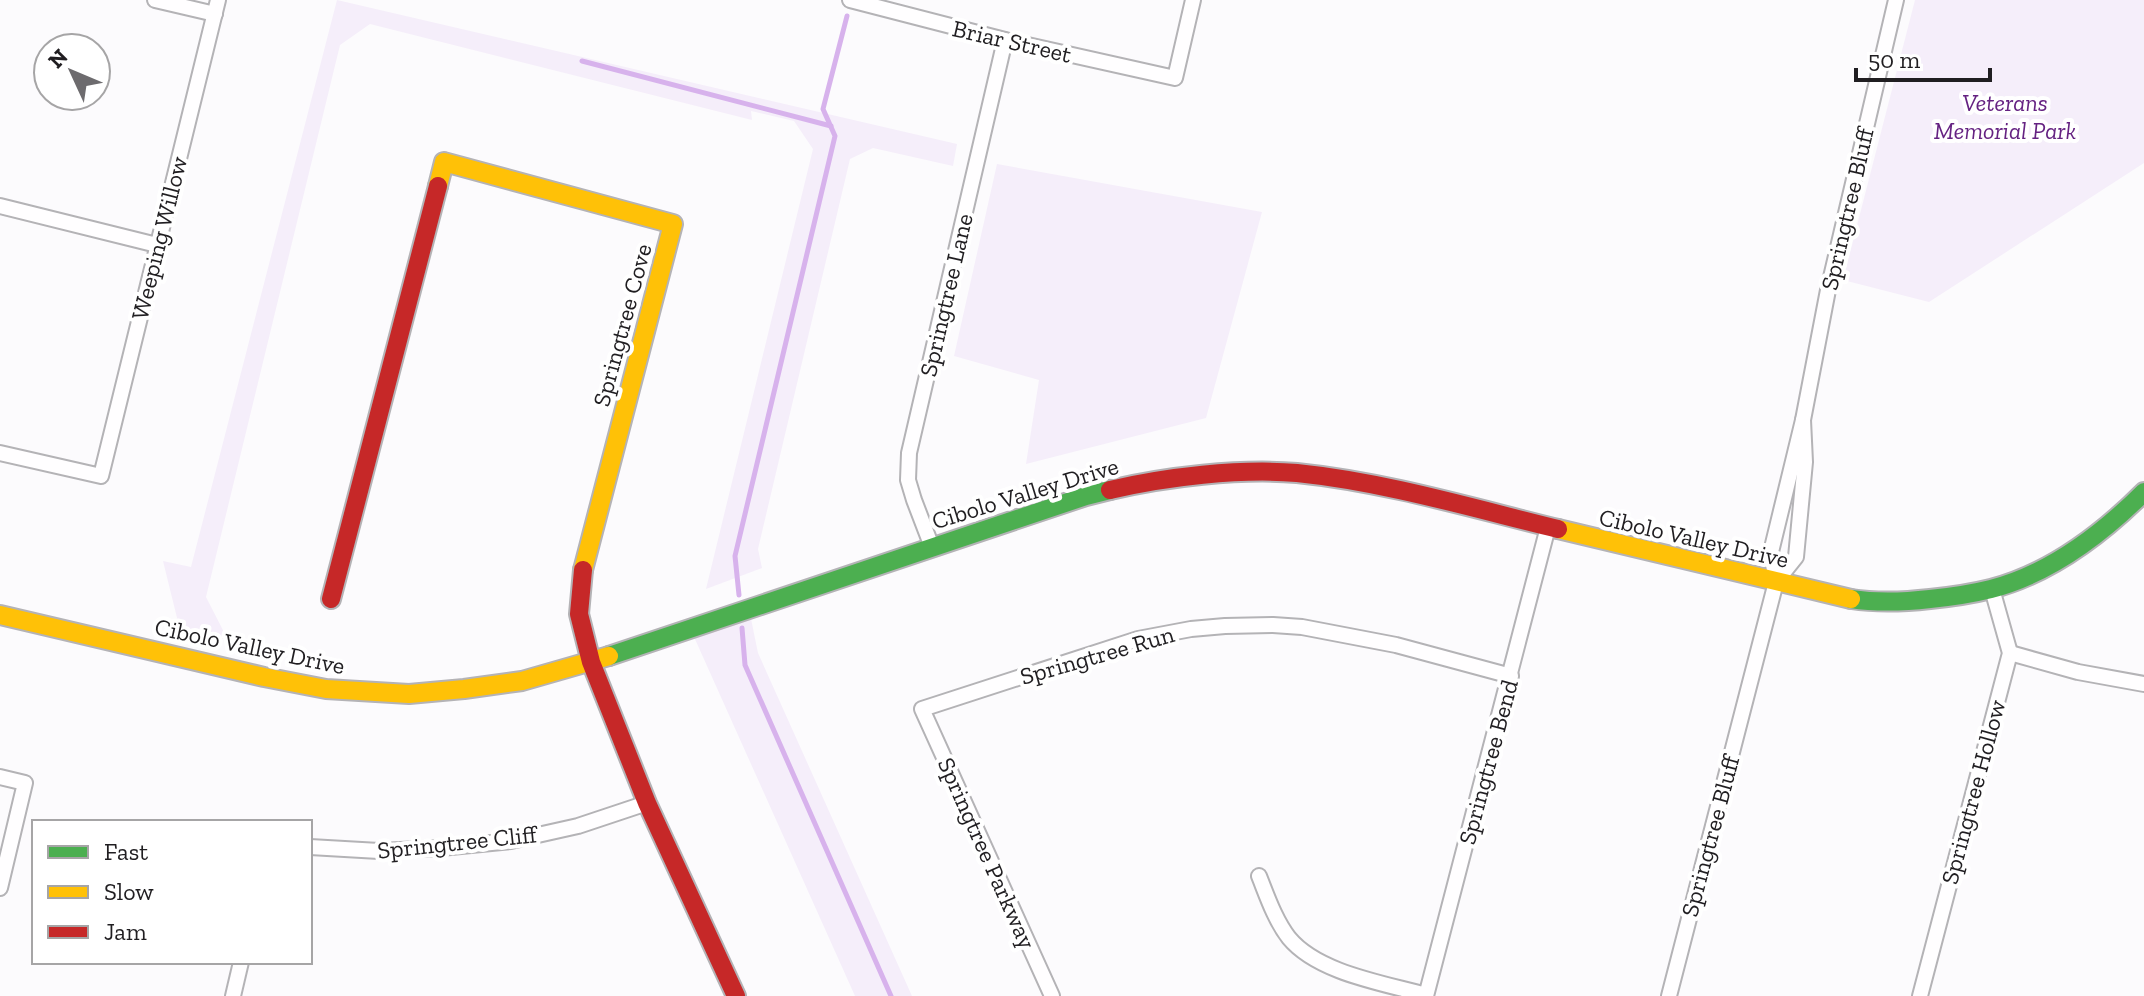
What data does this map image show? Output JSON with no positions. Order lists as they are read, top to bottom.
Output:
{
  "streets": {
    "main road": ["Springtree Cove", "Cibolo Valley Drive"],
    "street": [
      "Briar Street",
      "Springtree Bluff",
      "Weeping Willow",
      "Springtree Lane",
      "Springtree Run",
      "Springtree Bend",
      "Springtree Hollow",
      "Springtree Cliff",
      "Springtree Parkway"
    ]
  },
  "crossings": [
    ["Briar Street", "Springtree Lane"],
    ["Springtree Bluff", "Cibolo Valley Drive"],
    ["Springtree Lane", "Cibolo Valley Drive"],
    ["Springtree Cove", "Cibolo Valley Drive"],
    ["Springtree Cove", "Springtree Cliff"],
    ["Cibolo Valley Drive", "Springtree Bend"],
    ["Springtree Run", "Springtree Bend"],
    ["Springtree Run", "Springtree Parkway"]
  ],
  "parks": ["Veterans Memorial Park"],
  "legend": ["Fast", "Slow", "Jam"],
  "scale_bar": "50 m",
  "north": "top left"
}
